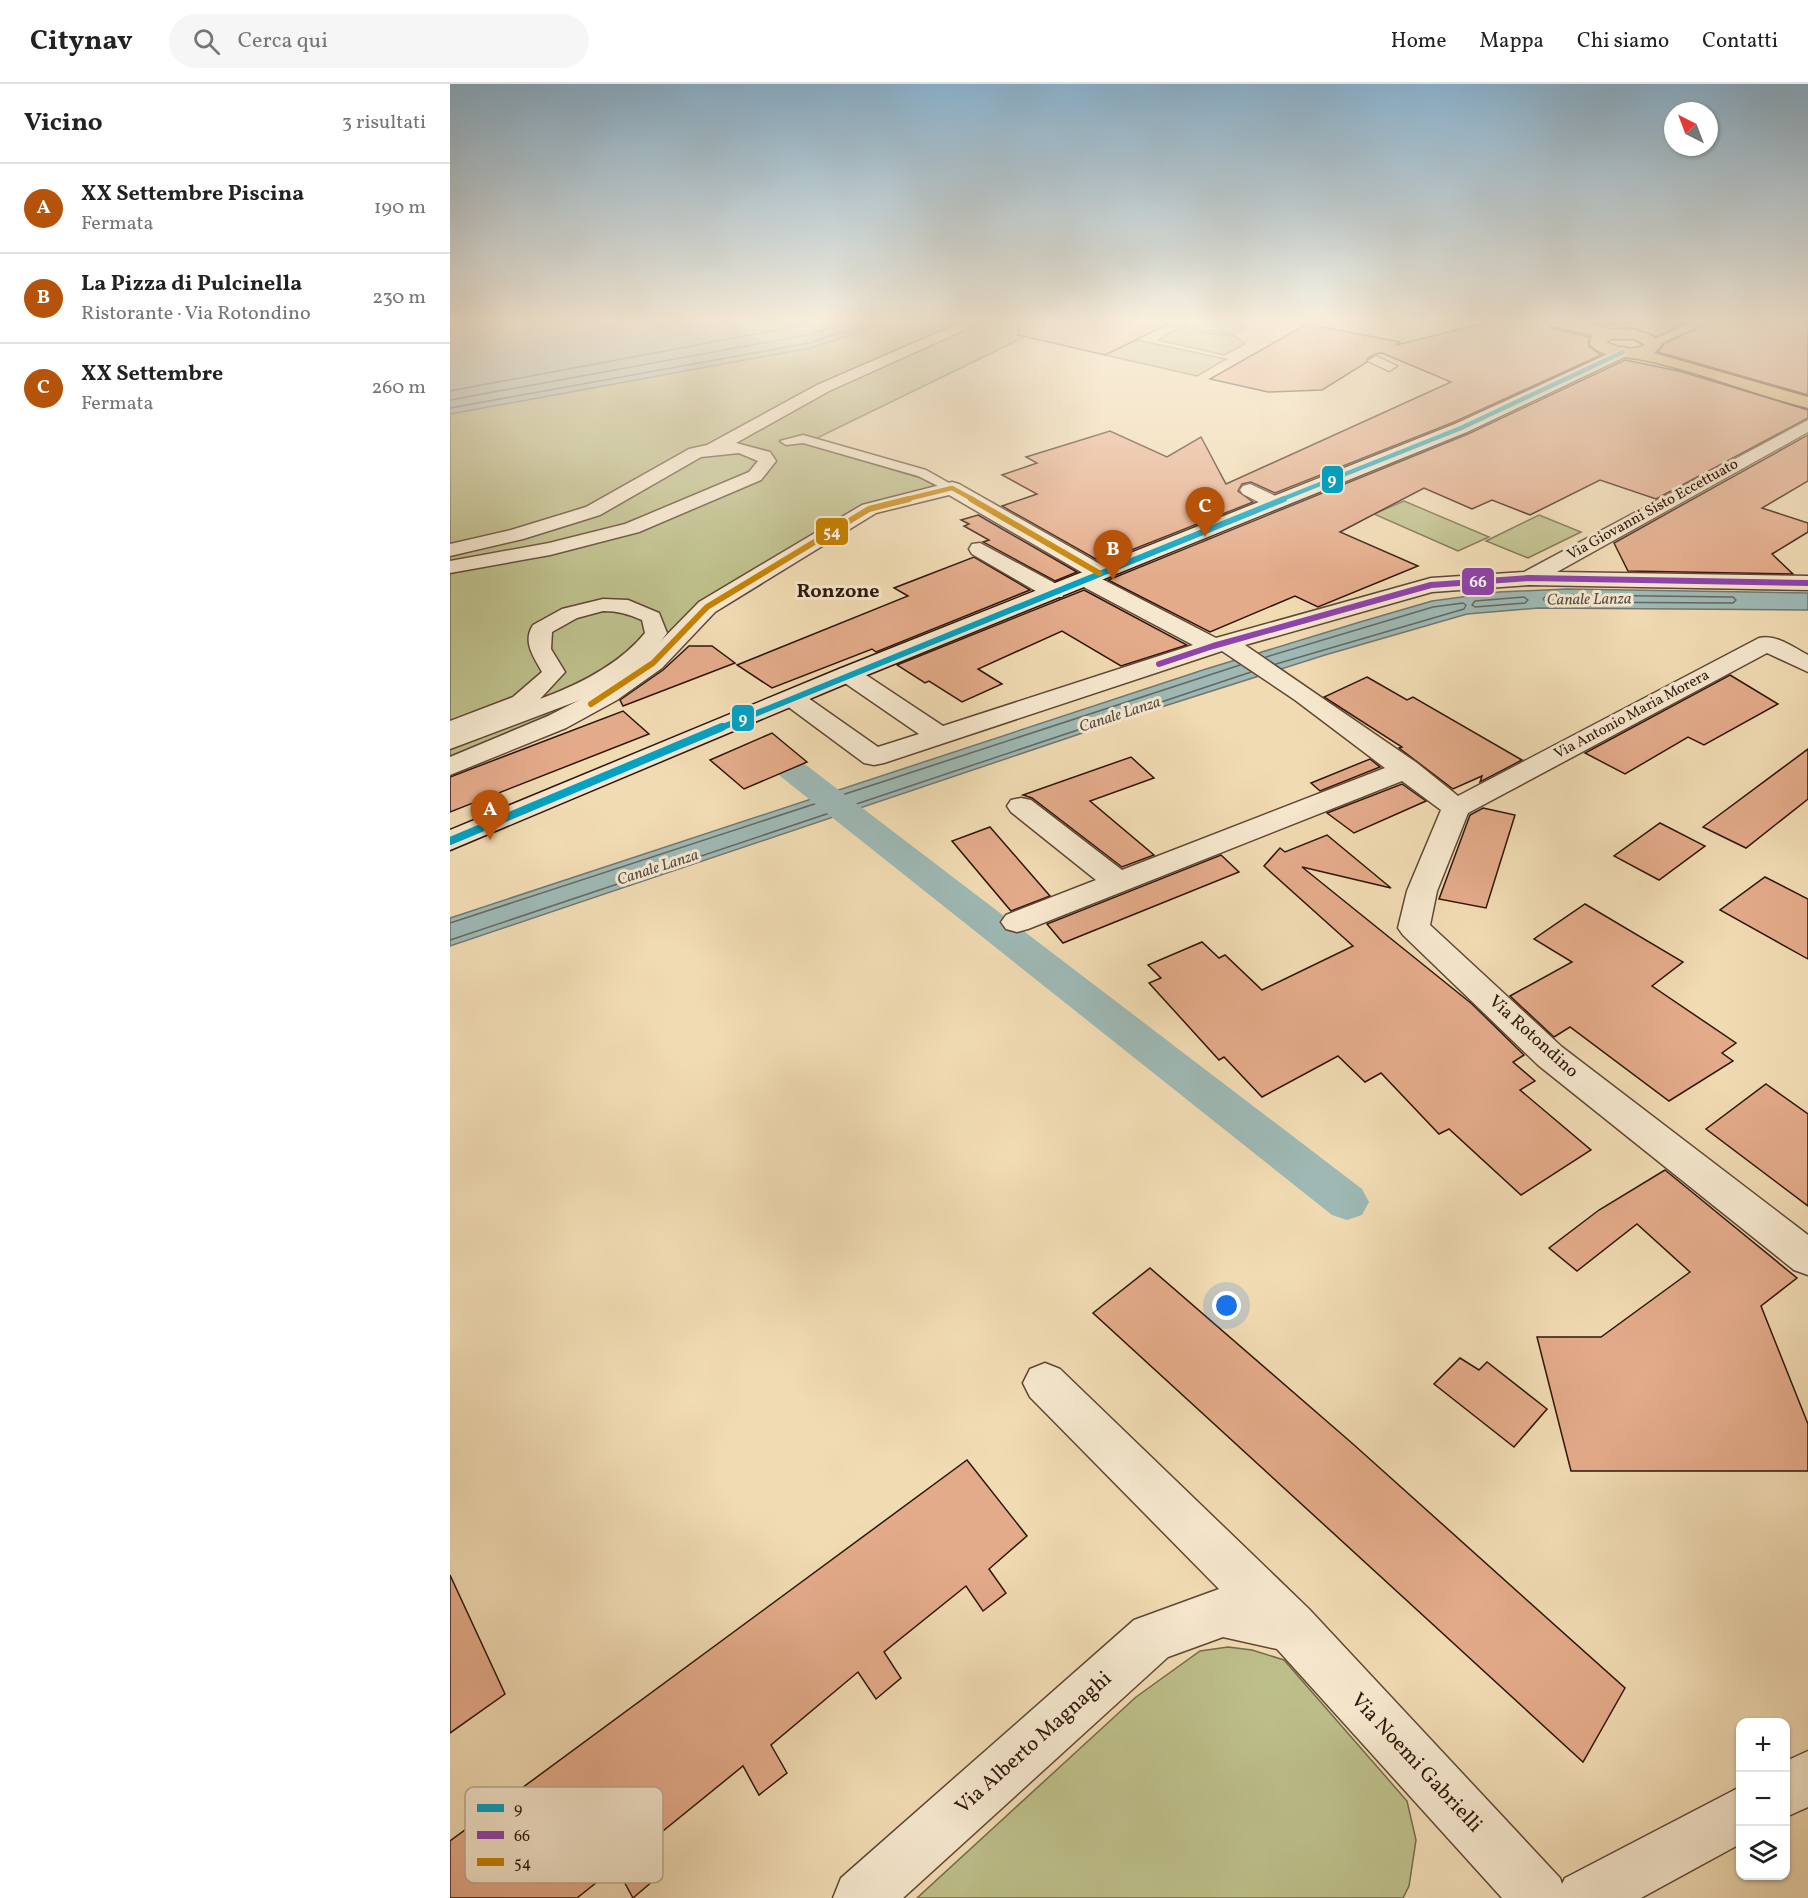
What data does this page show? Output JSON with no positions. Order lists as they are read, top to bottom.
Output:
{
  "streets": {
    "street": [
      "Via Giovanni Sisto Eccettuato",
      "Via Antonio Maria Morera",
      "Via Rotondino",
      "Via Alberto Magnaghi",
      "Via Noemi Gabrielli"
    ]
  },
  "crossings": [
    ["Via Antonio Maria Morera", "Via Rotondino"],
    ["Via Alberto Magnaghi", "Via Noemi Gabrielli"]
  ],
  "districts": ["Ronzone"],
  "water": ["Canale Lanza"],
  "lines": ["transit line 9", "transit line 54", "transit line 66"],
  "legend": ["9", "66", "54"],
  "north": "top left",
  "page": {
    "header": "Citynav",
    "search": "Cerca qui",
    "nav": [
      "Home",
      "Mappa",
      "Chi siamo",
      "Contatti"
    ],
    "heading": ["Vicino", "3 risultati"],
    "list": [
      {
        "mark": "A",
        "name": "XX Settembre Piscina",
        "note": "Fermata",
        "value": "190 m"
      },
      {
        "mark": "B",
        "name": "La Pizza di Pulcinella",
        "note": "Ristorante · Via Rotondino",
        "value": "230 m"
      },
      {
        "mark": "C",
        "name": "XX Settembre",
        "note": "Fermata",
        "value": "260 m"
      }
    ],
    "pins": ["C", "B", "A"],
    "map_buttons": ["+", "−"]
  }
}
